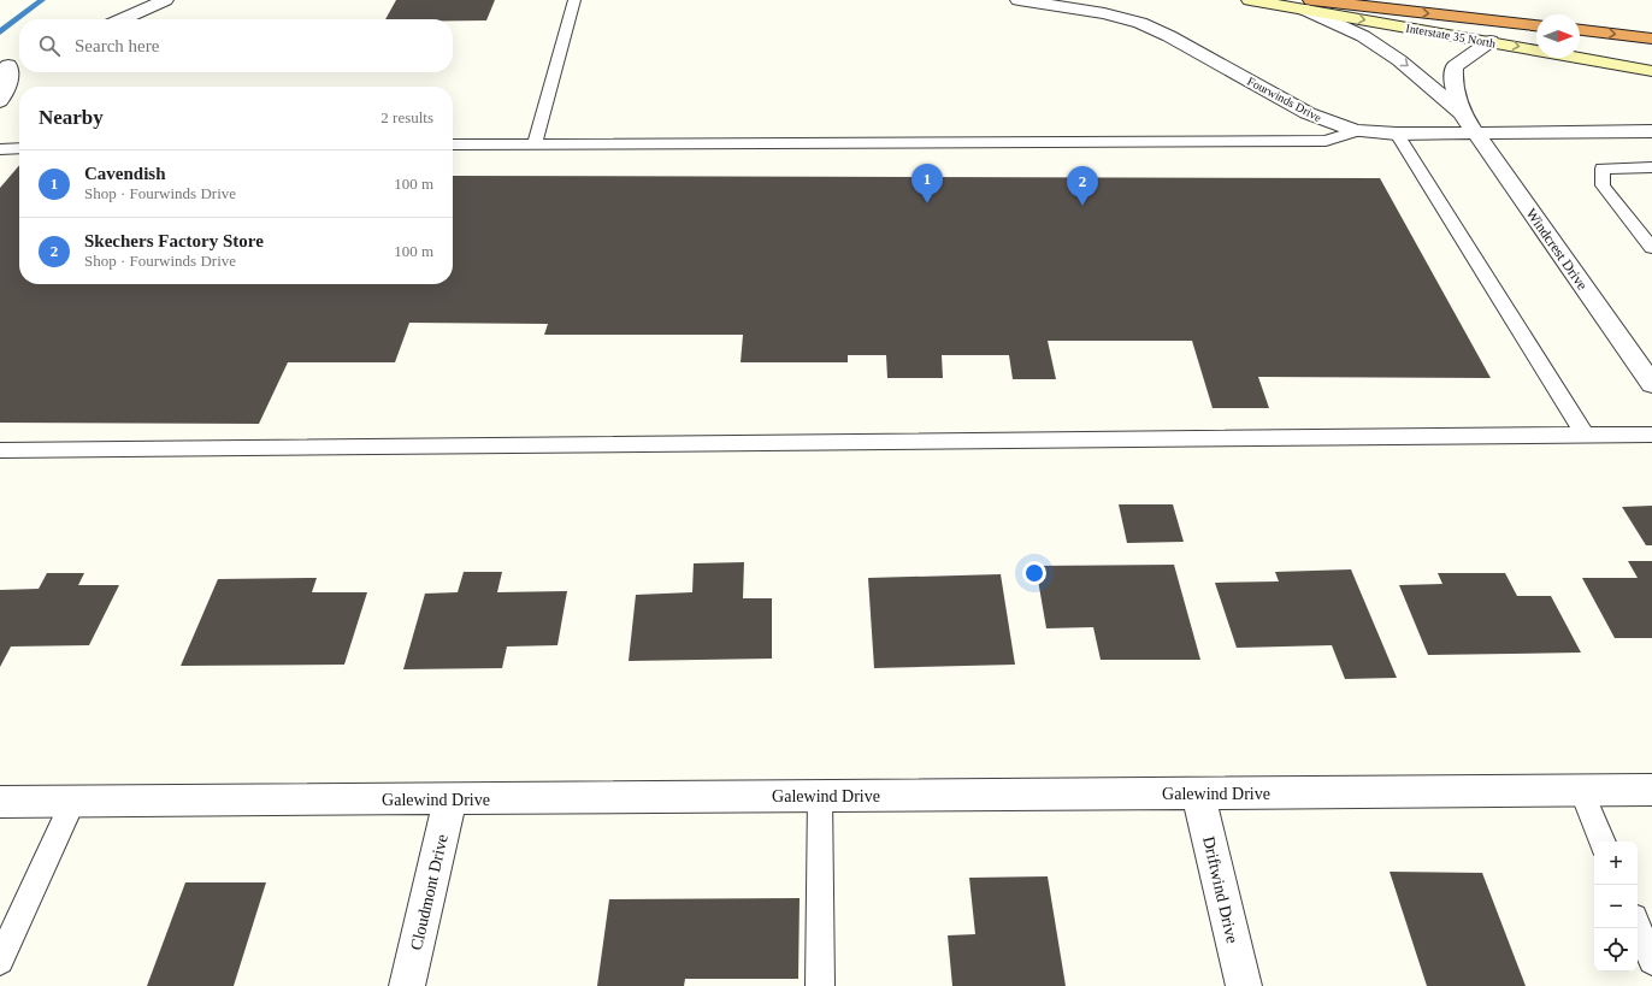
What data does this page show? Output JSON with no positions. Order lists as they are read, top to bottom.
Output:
{
  "streets": {
    "main road": ["Interstate 35 North"],
    "street": [
      "Fourwinds Drive",
      "Windcrest Drive",
      "Galewind Drive",
      "Driftwind Drive",
      "Cloudmont Drive"
    ]
  },
  "crossings": [
    ["Interstate 35 North", "Windcrest Drive"],
    ["Fourwinds Drive", "Windcrest Drive"],
    ["Galewind Drive", "Driftwind Drive"],
    ["Galewind Drive", "Cloudmont Drive"]
  ],
  "one_way": ["Interstate 35 North"],
  "north": "right",
  "page": {
    "search": "Search here",
    "heading": ["Nearby", "2 results"],
    "list": [
      {
        "mark": "1",
        "name": "Cavendish",
        "note": "Shop · Fourwinds Drive",
        "value": "100 m"
      },
      {
        "mark": "2",
        "name": "Skechers Factory Store",
        "note": "Shop · Fourwinds Drive",
        "value": "100 m"
      }
    ],
    "pins": ["1", "2"],
    "map_buttons": ["+", "−"]
  }
}
